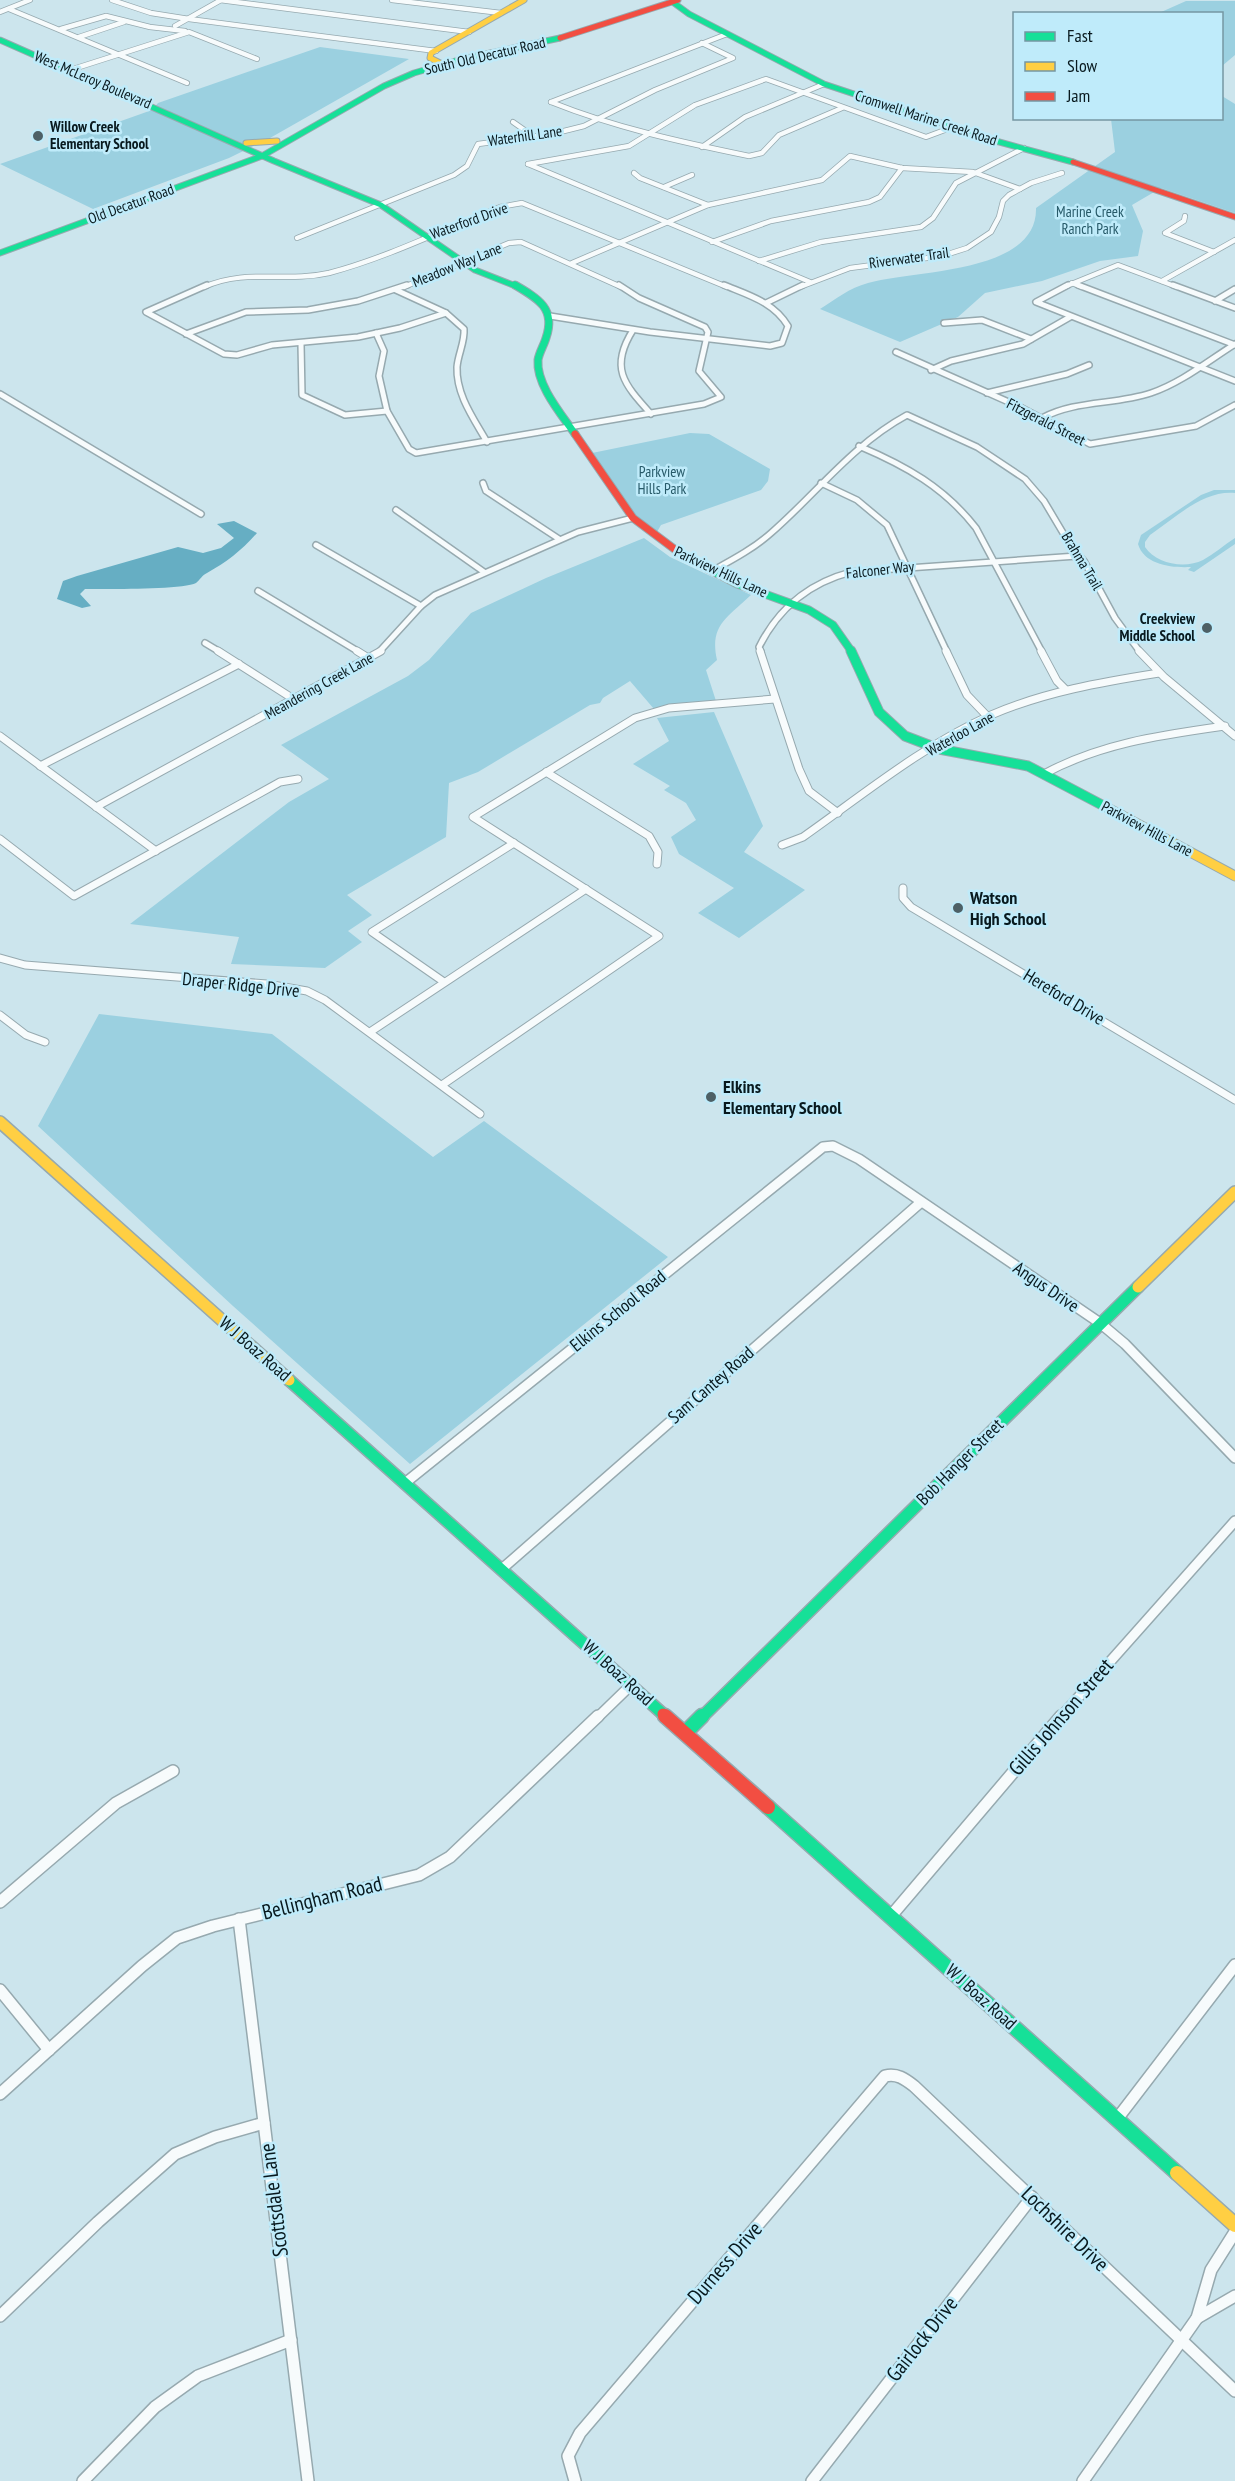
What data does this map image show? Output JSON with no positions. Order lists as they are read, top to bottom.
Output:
{
  "streets": {
    "main road": [
      "South Old Decatur Road",
      "West McLeroy Boulevard",
      "Cromwell Marine Creek Road",
      "Old Decatur Road",
      "Parkview Hills Lane",
      "W J Boaz Road",
      "Bob Hanger Street"
    ],
    "street": [
      "Waterhill Lane",
      "Waterford Drive",
      "Riverwater Trail",
      "Meadow Way Lane",
      "Fitzgerald Street",
      "Brahma Trail",
      "Falconer Way",
      "Meandering Creek Lane",
      "Waterloo Lane",
      "Draper Ridge Drive",
      "Hereford Drive",
      "Angus Drive",
      "Elkins School Road",
      "Sam Cantey Road",
      "Gillis Johnson Street",
      "Bellingham Road",
      "Scottsdale Lane",
      "Lochshire Drive",
      "Durness Drive",
      "Gairlock Drive"
    ]
  },
  "crossings": [
    ["South Old Decatur Road", "West McLeroy Boulevard"],
    ["South Old Decatur Road", "Cromwell Marine Creek Road"],
    ["South Old Decatur Road", "Old Decatur Road"],
    ["West McLeroy Boulevard", "Old Decatur Road"],
    ["Waterford Drive", "Riverwater Trail"],
    ["Waterford Drive", "Meadow Way Lane"],
    ["Brahma Trail", "Falconer Way"],
    ["Brahma Trail", "Waterloo Lane"],
    ["Falconer Way", "Parkview Hills Lane"],
    ["Falconer Way", "Waterloo Lane"],
    ["Parkview Hills Lane", "Meandering Creek Lane"],
    ["Parkview Hills Lane", "Waterloo Lane"],
    ["Angus Drive", "Elkins School Road"],
    ["Angus Drive", "Sam Cantey Road"],
    ["Angus Drive", "Bob Hanger Street"],
    ["Elkins School Road", "W J Boaz Road"],
    ["W J Boaz Road", "Sam Cantey Road"],
    ["W J Boaz Road", "Bob Hanger Street"],
    ["W J Boaz Road", "Gillis Johnson Street"],
    ["W J Boaz Road", "Bellingham Road"],
    ["Bellingham Road", "Scottsdale Lane"],
    ["Lochshire Drive", "Durness Drive"],
    ["Lochshire Drive", "Gairlock Drive"]
  ],
  "parks": ["Marine Creek Ranch Park", "Parkview Hills Park"],
  "places": [
    "Willow Creek Elementary School",
    "Creekview Middle School",
    "Watson High School",
    "Elkins Elementary School"
  ],
  "legend": ["Fast", "Slow", "Jam"]
}
